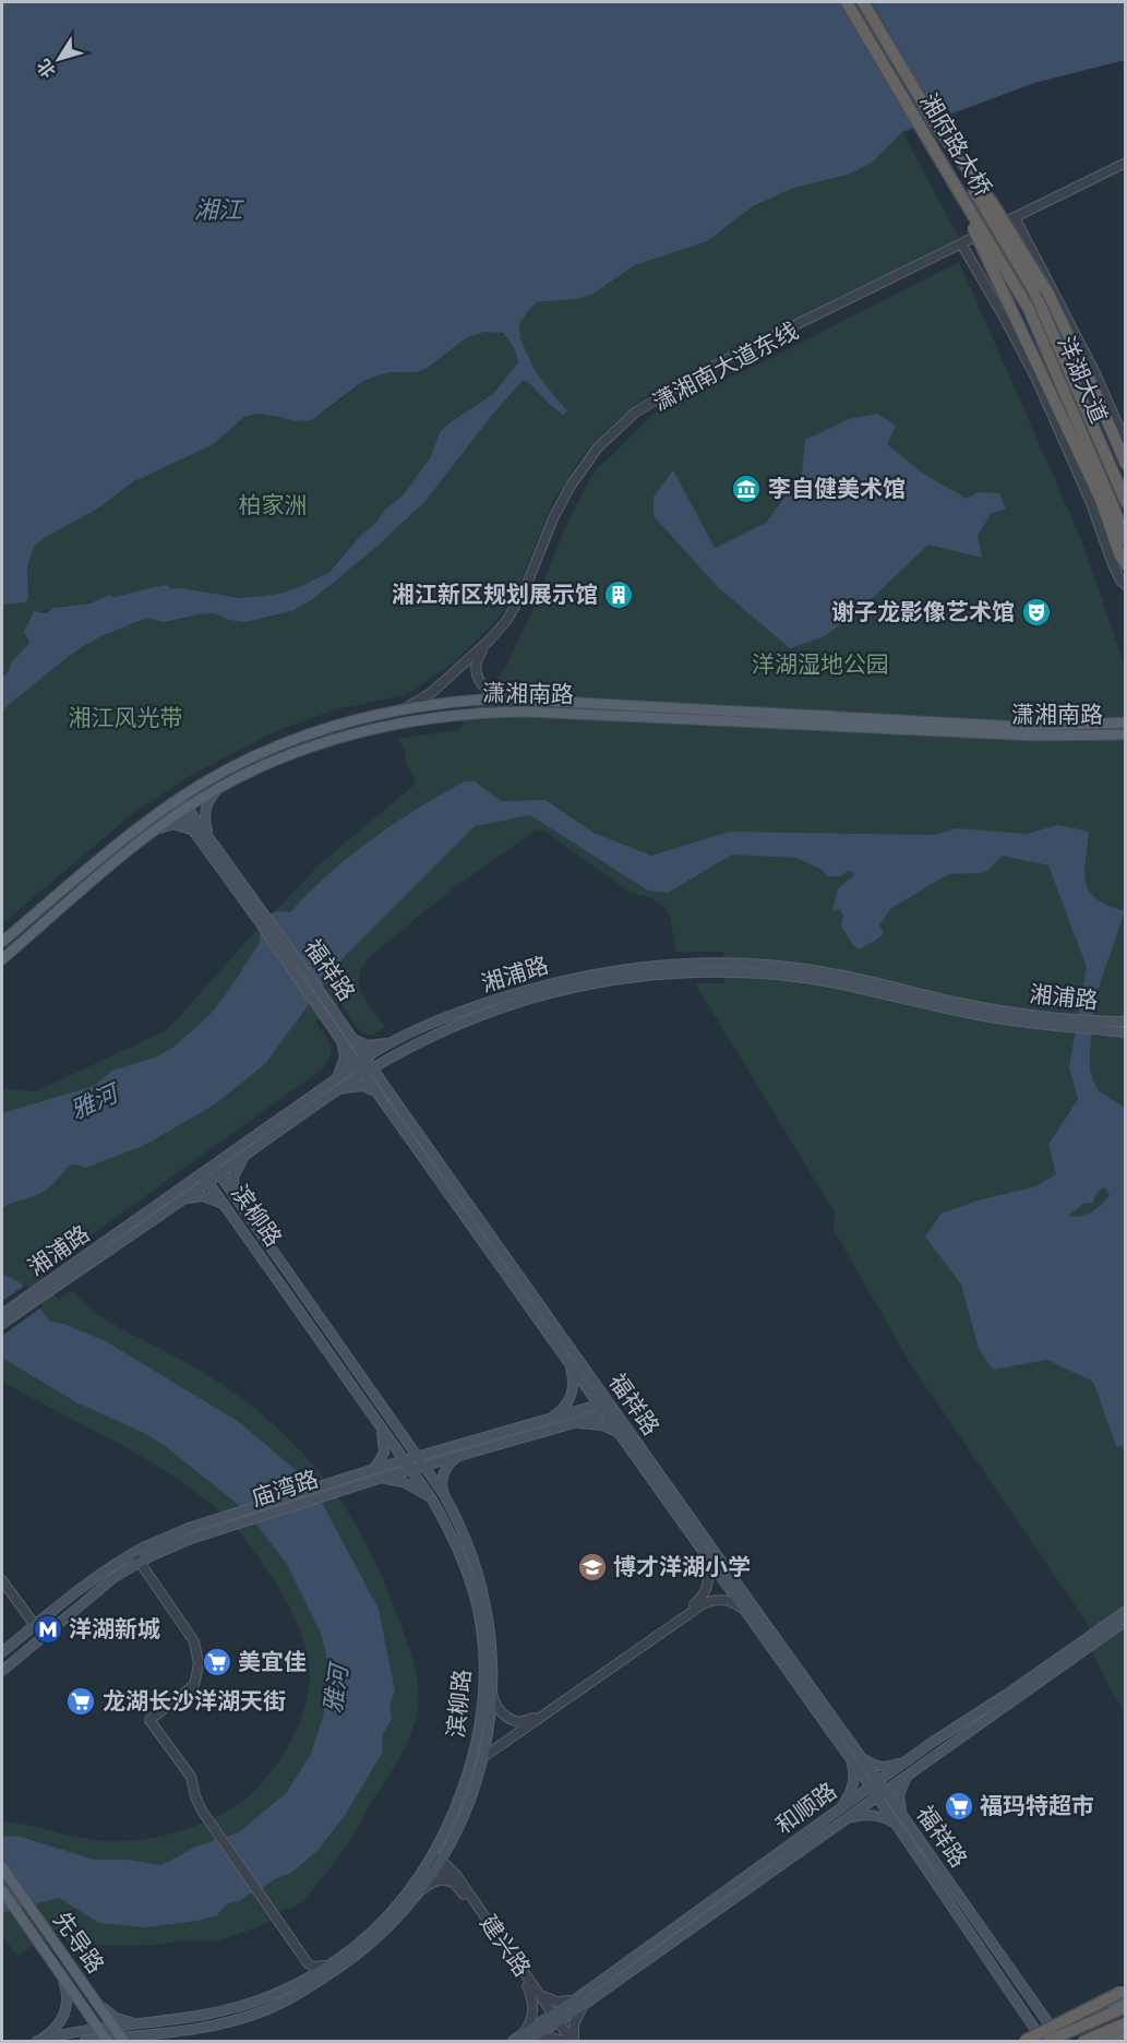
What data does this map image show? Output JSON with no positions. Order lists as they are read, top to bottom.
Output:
{
  "streets": {
    "highway": ["湘府路大桥", "洋湖大道"],
    "main road": [
      "潇湘南路",
      "福祥路",
      "湘浦路",
      "滨柳路",
      "庙湾路",
      "和顺路",
      "先导路"
    ],
    "street": ["潇湘南大道东线", "建兴路"]
  },
  "crossings": [
    ["湘府路大桥", "洋湖大道"],
    ["潇湘南大道东线", "潇湘南路"],
    ["潇湘南路", "福祥路"],
    ["福祥路", "湘浦路"],
    ["福祥路", "庙湾路"],
    ["福祥路", "和顺路"],
    ["湘浦路", "滨柳路"],
    ["滨柳路", "庙湾路"],
    ["滨柳路", "先导路"],
    ["滨柳路", "建兴路"],
    ["和顺路", "建兴路"]
  ],
  "water": ["湘江", "雅河"],
  "parks": ["柏家洲", "洋湖湿地公园", "湘江风光带"],
  "places": {
    "museum": ["李自健美术馆"],
    "building": ["湘江新区规划展示馆"],
    "theatre": ["谢子龙影像艺术馆"],
    "school or university": ["博才洋湖小学"],
    "metro station": ["洋湖新城"],
    "supermarket": ["美宜佳", "龙湖长沙洋湖天街", "福玛特超市"]
  },
  "north": "bottom left"
}
